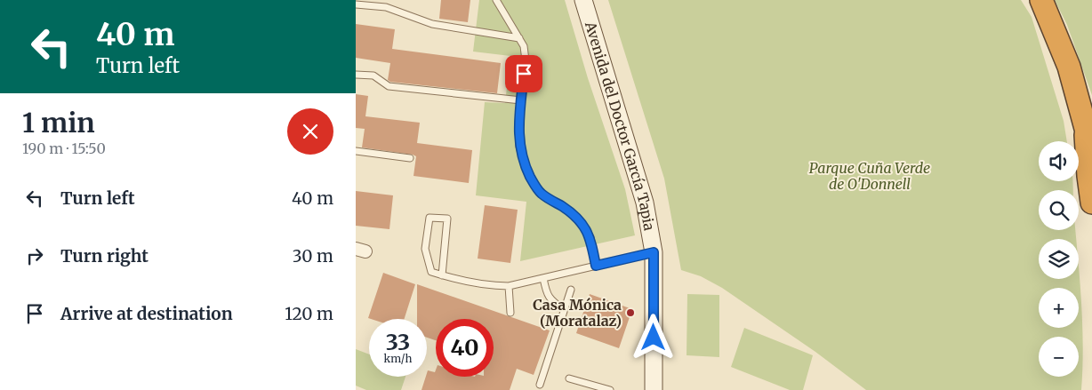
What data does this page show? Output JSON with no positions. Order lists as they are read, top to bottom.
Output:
{
  "streets": {
    "street": ["Avenida del Doctor García Tapia"]
  },
  "parks": ["Parque Cuña Verde de O'Donnell"],
  "places": ["Casa Mónica (Moratalaz)"],
  "page": {
    "turn": ["40 m", "Turn left"],
    "heading": ["1 min", "190 m · 15:50"],
    "map_buttons": ["+", "−"],
    "list": [
      {
        "name": "Turn left",
        "value": "40 m"
      },
      {
        "name": "Turn right",
        "value": "30 m"
      },
      {
        "name": "Arrive at destination",
        "value": "120 m"
      }
    ],
    "speed": "33 km/h",
    "limit": "40"
  }
}
